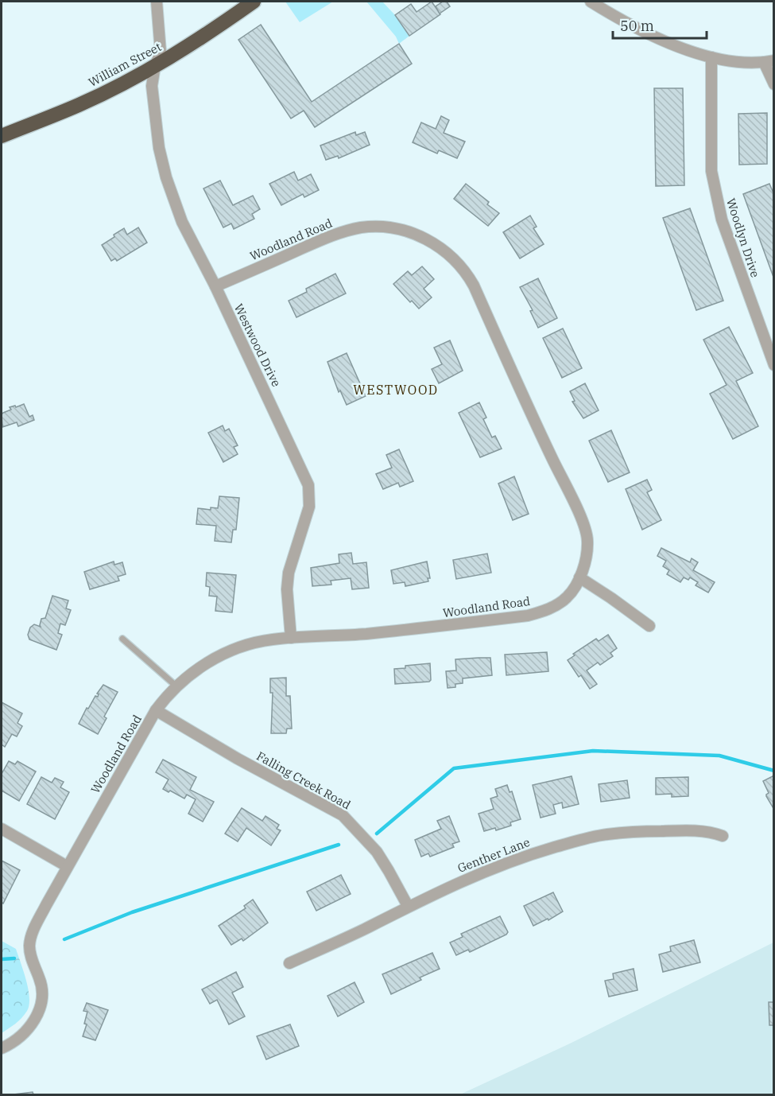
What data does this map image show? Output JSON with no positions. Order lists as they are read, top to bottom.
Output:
{
  "streets": {
    "highway": ["William Street"],
    "street": [
      "Woodlyn Drive",
      "Woodland Road",
      "Westwood Drive",
      "Falling Creek Road",
      "Genther Lane"
    ]
  },
  "crossings": [
    ["William Street", "Westwood Drive"],
    ["Woodland Road", "Westwood Drive"],
    ["Woodland Road", "Falling Creek Road"],
    ["Falling Creek Road", "Genther Lane"]
  ],
  "districts": ["WESTWOOD"],
  "scale_bar": "50 m"
}
